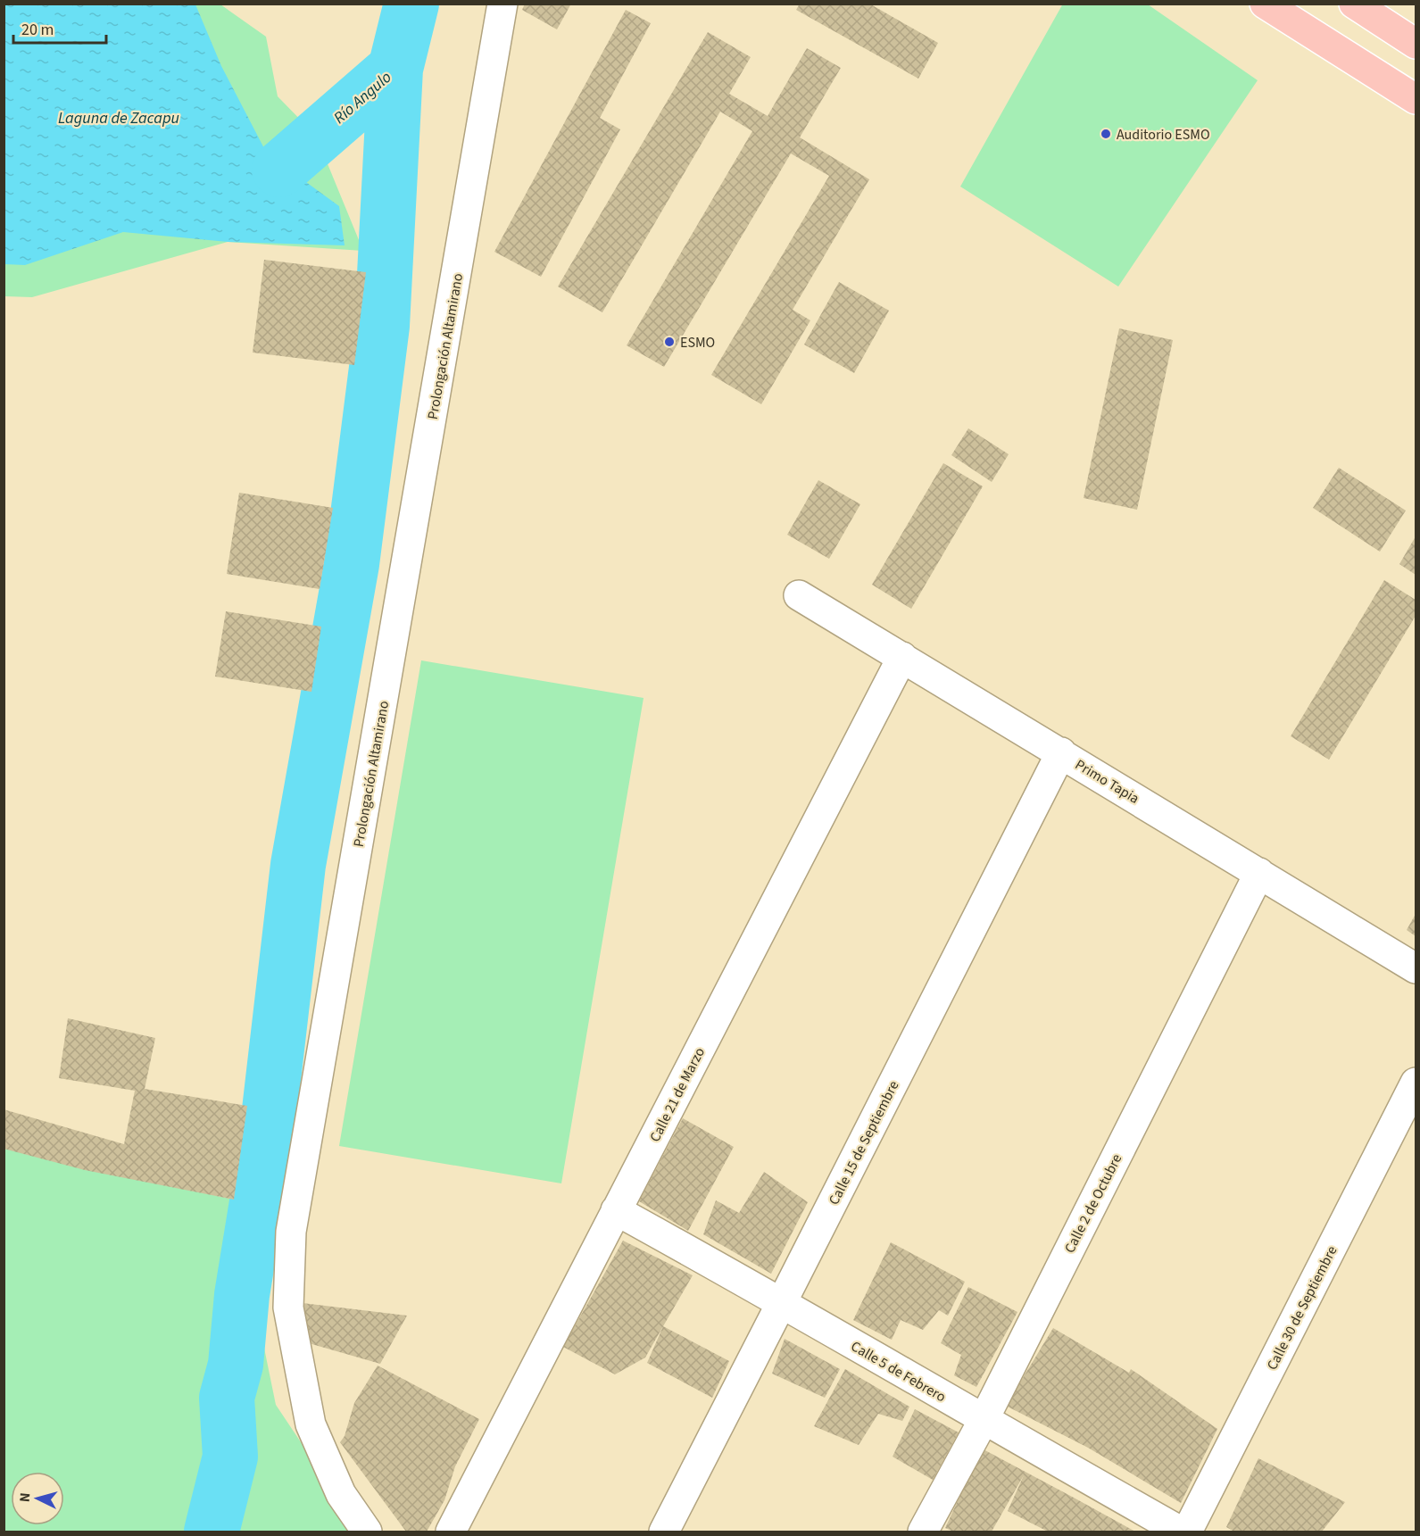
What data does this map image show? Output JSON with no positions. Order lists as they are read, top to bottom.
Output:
{
  "streets": {
    "street": [
      "Prolongación Altamirano",
      "Primo Tapia",
      "Calle 21 de Marzo",
      "Calle 15 de Septiembre",
      "Calle 2 de Octubre",
      "Calle 30 de Septiembre",
      "Calle 5 de Febrero"
    ]
  },
  "crossings": [
    ["Primo Tapia", "Calle 21 de Marzo"],
    ["Primo Tapia", "Calle 15 de Septiembre"],
    ["Primo Tapia", "Calle 2 de Octubre"],
    ["Calle 21 de Marzo", "Calle 5 de Febrero"],
    ["Calle 15 de Septiembre", "Calle 5 de Febrero"],
    ["Calle 2 de Octubre", "Calle 5 de Febrero"]
  ],
  "water": ["Río Angulo", "Laguna de Zacapu"],
  "places": ["Auditorio ESMO", "ESMO"],
  "scale_bar": "20 m",
  "north": "left"
}
